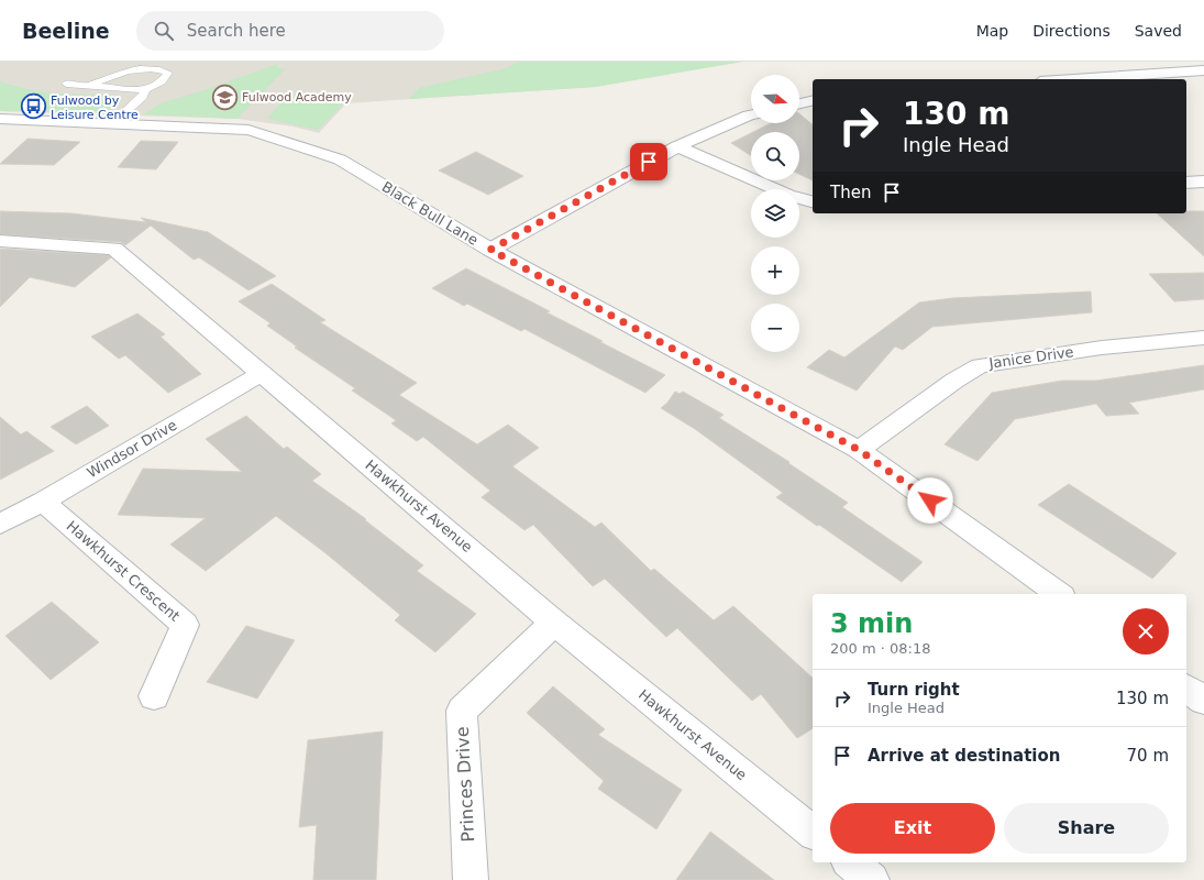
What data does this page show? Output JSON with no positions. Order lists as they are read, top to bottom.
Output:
{
  "streets": {
    "street": [
      "Black Bull Lane",
      "Janice Drive",
      "Windsor Drive",
      "Hawkhurst Avenue",
      "Hawkhurst Crescent",
      "Princes Drive"
    ]
  },
  "crossings": [
    ["Black Bull Lane", "Janice Drive"],
    ["Windsor Drive", "Hawkhurst Avenue"],
    ["Windsor Drive", "Hawkhurst Crescent"],
    ["Hawkhurst Avenue", "Princes Drive"]
  ],
  "places": {
    "school or university": ["Fulwood Academy"],
    "bus stop": ["Fulwood by Leisure Centre"]
  },
  "north": "right",
  "page": {
    "header": "Beeline",
    "search": "Search here",
    "nav": ["Map", "Directions", "Saved"],
    "map_buttons": ["+", "−"],
    "turn": ["130 m", "Ingle Head"],
    "then": "Then",
    "heading": ["3 min", "200 m · 08:18"],
    "list": [
      {
        "name": "Turn right",
        "note": "Ingle Head",
        "value": "130 m"
      },
      {
        "name": "Arrive at destination",
        "value": "70 m"
      }
    ],
    "buttons": ["Exit", "Share"]
  }
}
